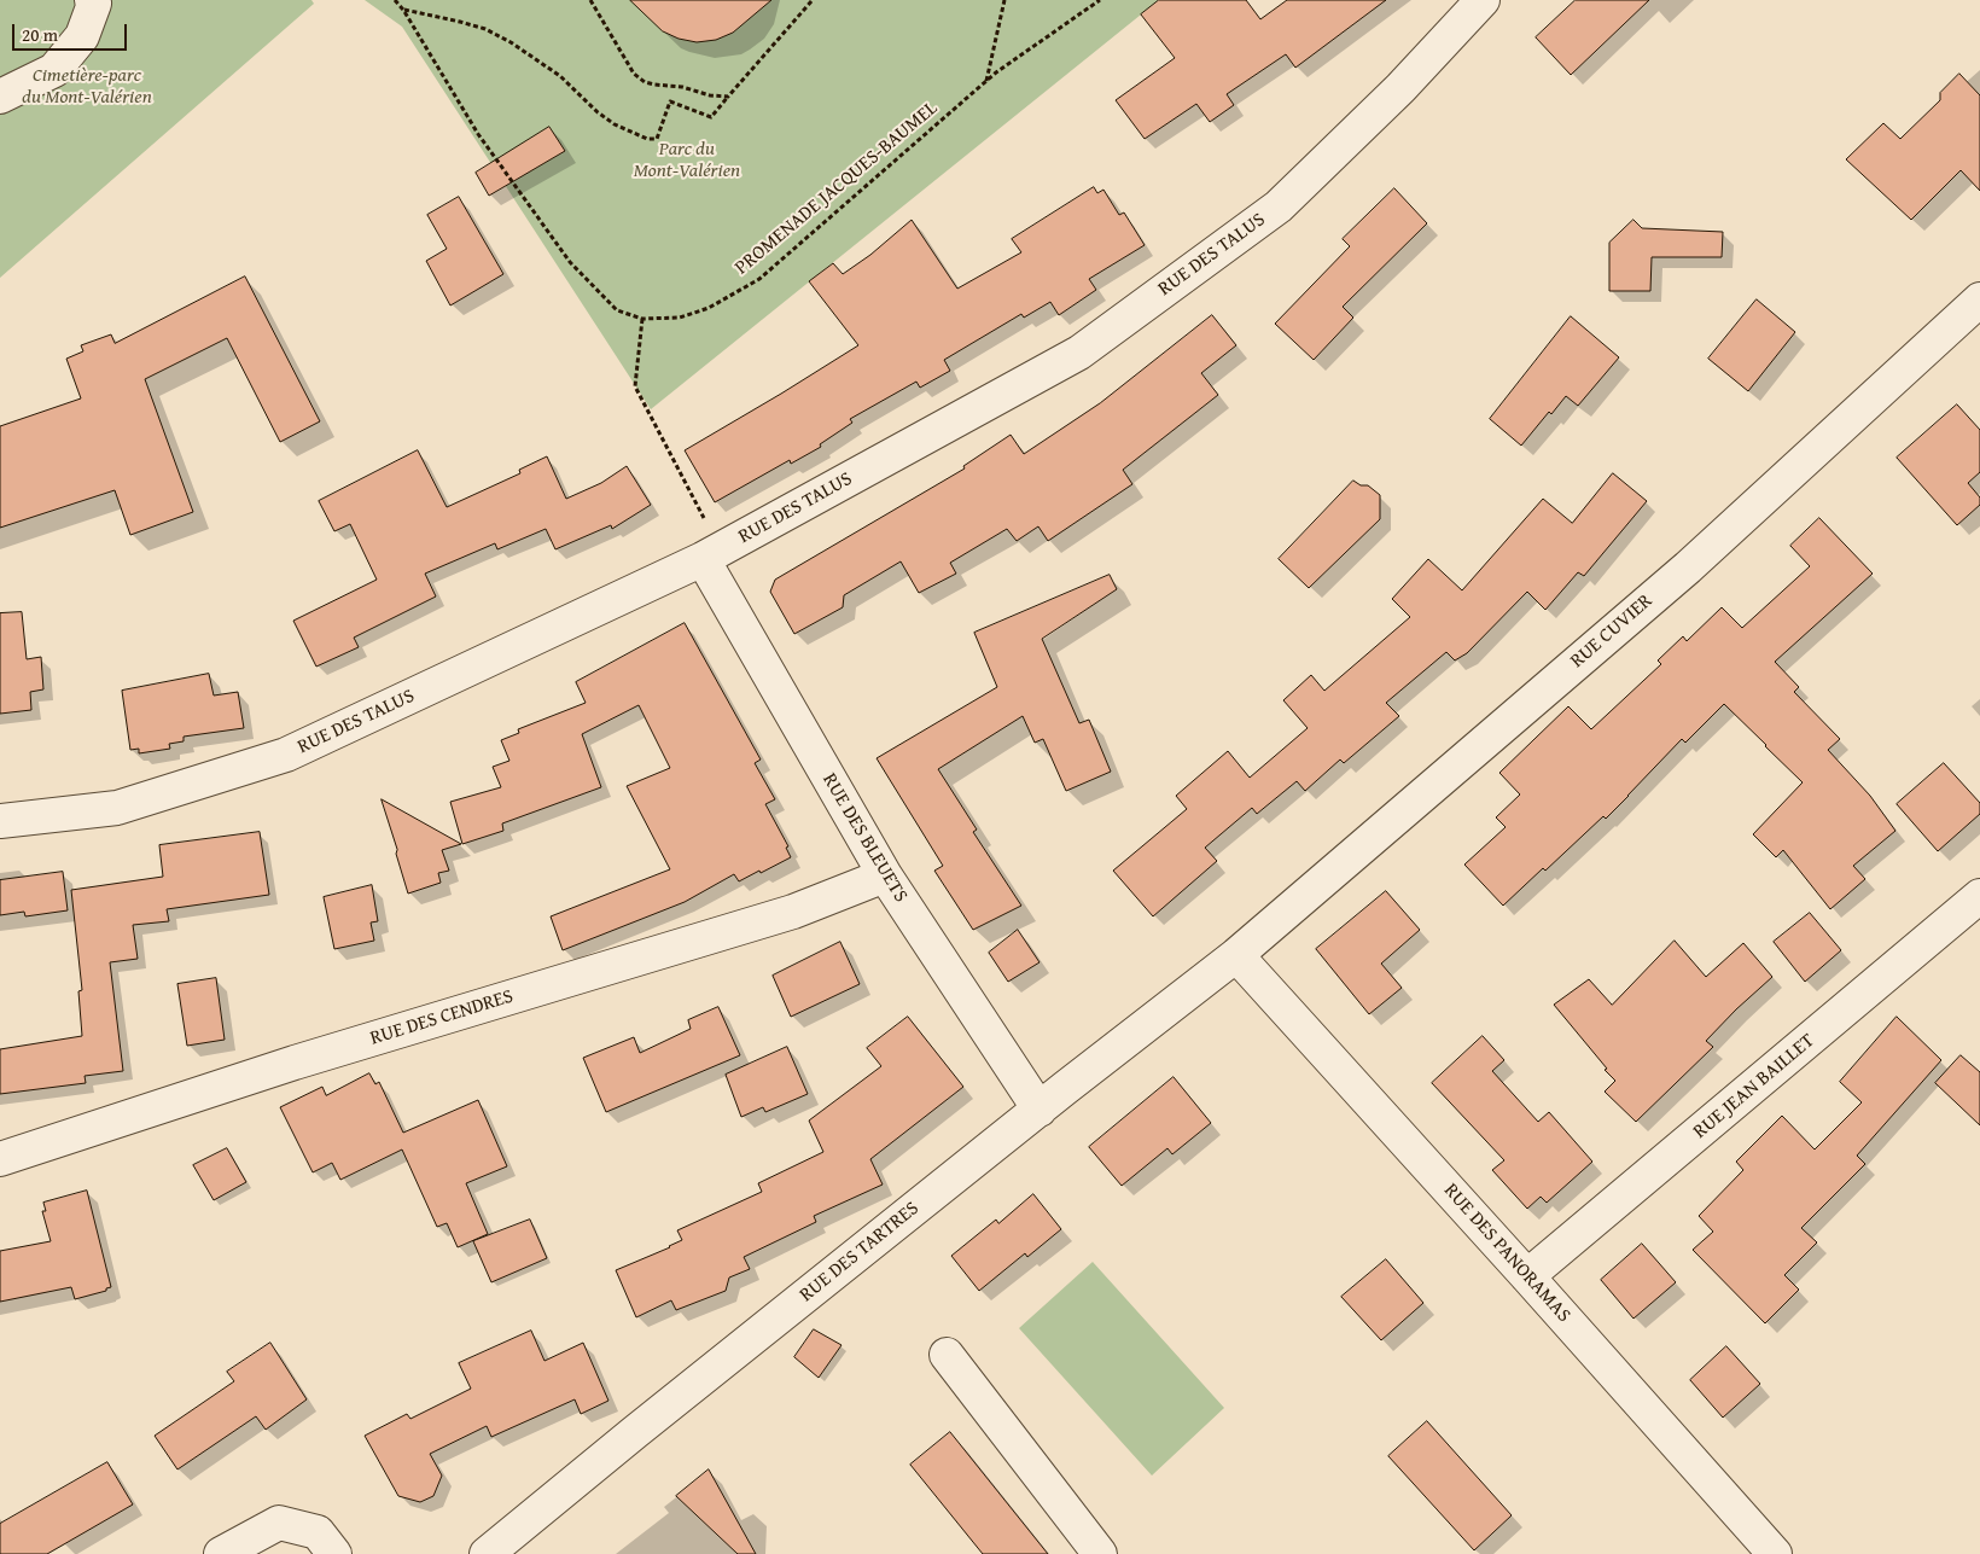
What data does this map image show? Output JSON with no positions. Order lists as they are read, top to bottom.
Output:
{
  "streets": {
    "street": [
      "RUE DES TALUS",
      "RUE CUVIER",
      "RUE DES BLEUETS",
      "RUE DES CENDRES",
      "RUE JEAN BAILLET",
      "RUE DES TARTRES",
      "RUE DES PANORAMAS"
    ],
    "path": ["PROMENADE JACQUES-BAUMEL"]
  },
  "crossings": [
    ["RUE DES TALUS", "RUE DES BLEUETS"],
    ["RUE CUVIER", "RUE DES TARTRES"],
    ["RUE CUVIER", "RUE DES PANORAMAS"],
    ["RUE DES BLEUETS", "RUE DES CENDRES"],
    ["RUE DES BLEUETS", "RUE DES TARTRES"],
    ["RUE JEAN BAILLET", "RUE DES PANORAMAS"],
    ["RUE DES TARTRES", "RUE DES PANORAMAS"]
  ],
  "parks": ["Cimetière-parc du Mont-Valérien", "Parc du Mont-Valérien"],
  "scale_bar": "20 m"
}
